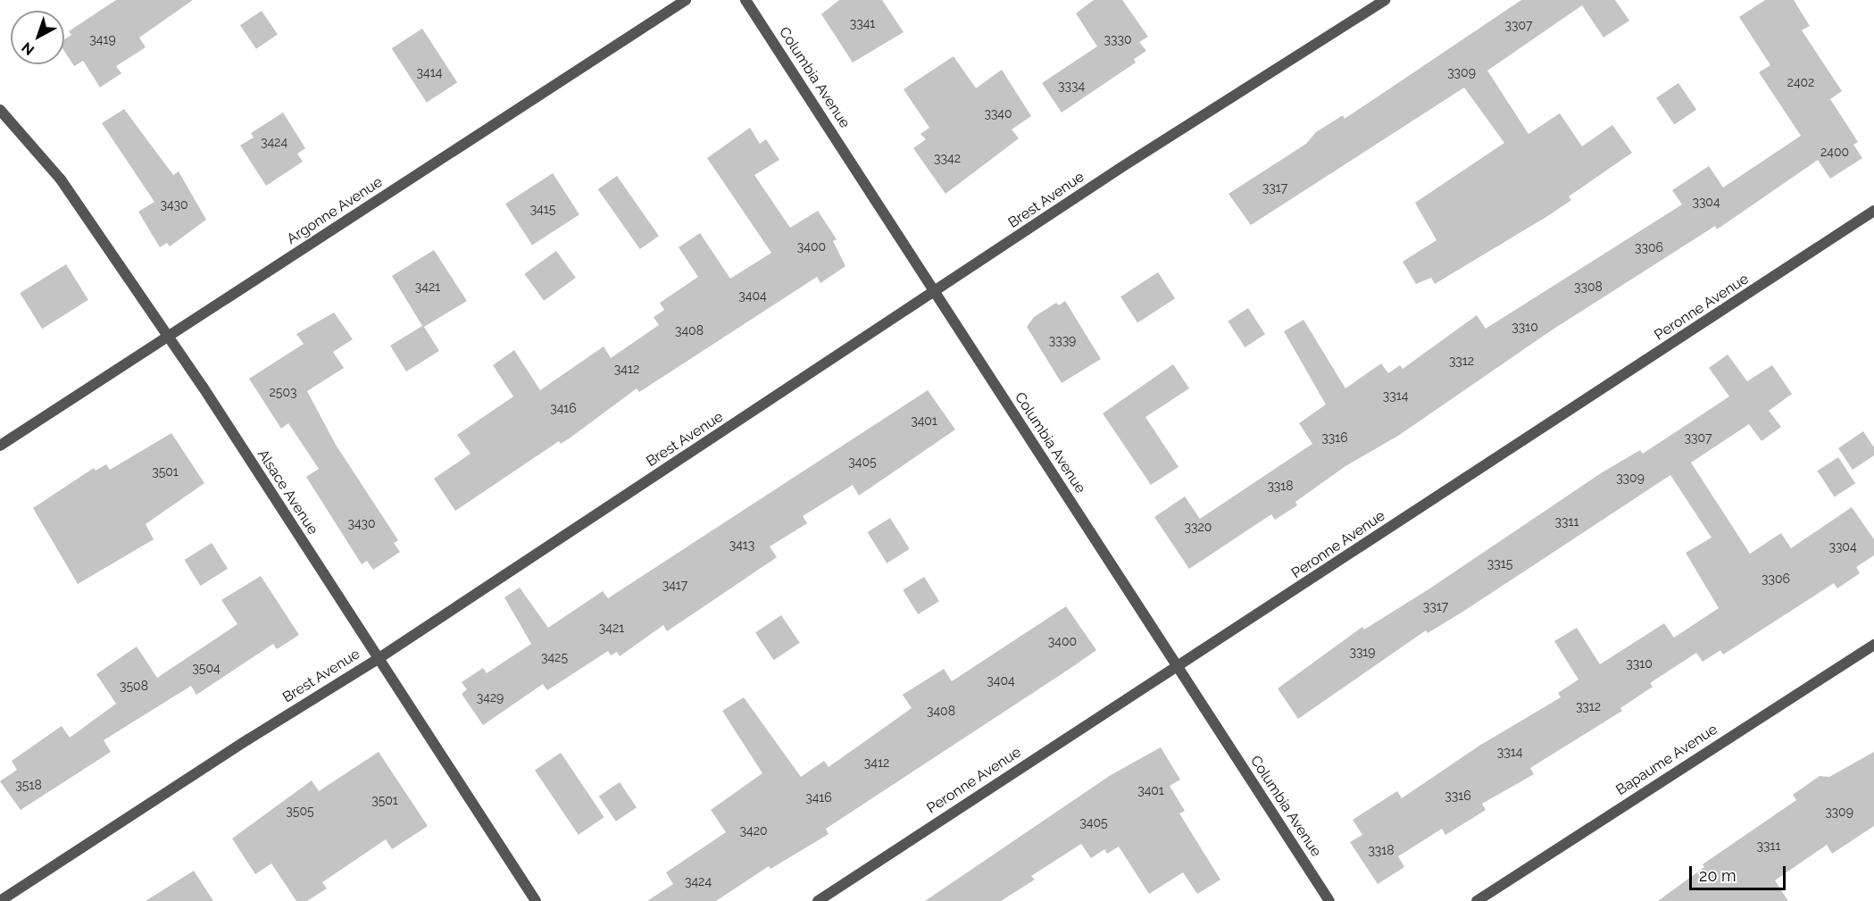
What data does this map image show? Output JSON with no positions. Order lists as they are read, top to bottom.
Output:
{
  "streets": {
    "street": [
      "Columbia Avenue",
      "Brest Avenue",
      "Argonne Avenue",
      "Peronne Avenue",
      "Alsace Avenue",
      "Bapaume Avenue"
    ]
  },
  "crossings": [
    ["Columbia Avenue", "Brest Avenue"],
    ["Columbia Avenue", "Peronne Avenue"],
    ["Brest Avenue", "Alsace Avenue"],
    ["Argonne Avenue", "Alsace Avenue"]
  ],
  "house_numbers": [
    "3341",
    "3307",
    "3419",
    "3330",
    "3414",
    "3309",
    "2402",
    "3334",
    "3340",
    "3424",
    "2400",
    "3342",
    "3317",
    "3304",
    "3430",
    "3415",
    "3400",
    "3306",
    "3421",
    "3308",
    "3404",
    "3310",
    "3408",
    "3339",
    "3312",
    "3412",
    "2503",
    "3314",
    "3416",
    "3401",
    "3316",
    "3307",
    "3405",
    "3501",
    "3309",
    "3318",
    "3311",
    "3430",
    "3320",
    "3413",
    "3304",
    "3315",
    "3306",
    "3417",
    "3317",
    "3421",
    "3400",
    "3319",
    "3425",
    "3310",
    "3504",
    "3404",
    "3508",
    "3429",
    "3312",
    "3408",
    "3314",
    "3412",
    "3518",
    "3401",
    "3316",
    "3416",
    "3501",
    "3505",
    "3309",
    "3405",
    "3420",
    "3311",
    "3318",
    "3424"
  ],
  "scale_bar": "20 m",
  "north": "bottom left"
}
